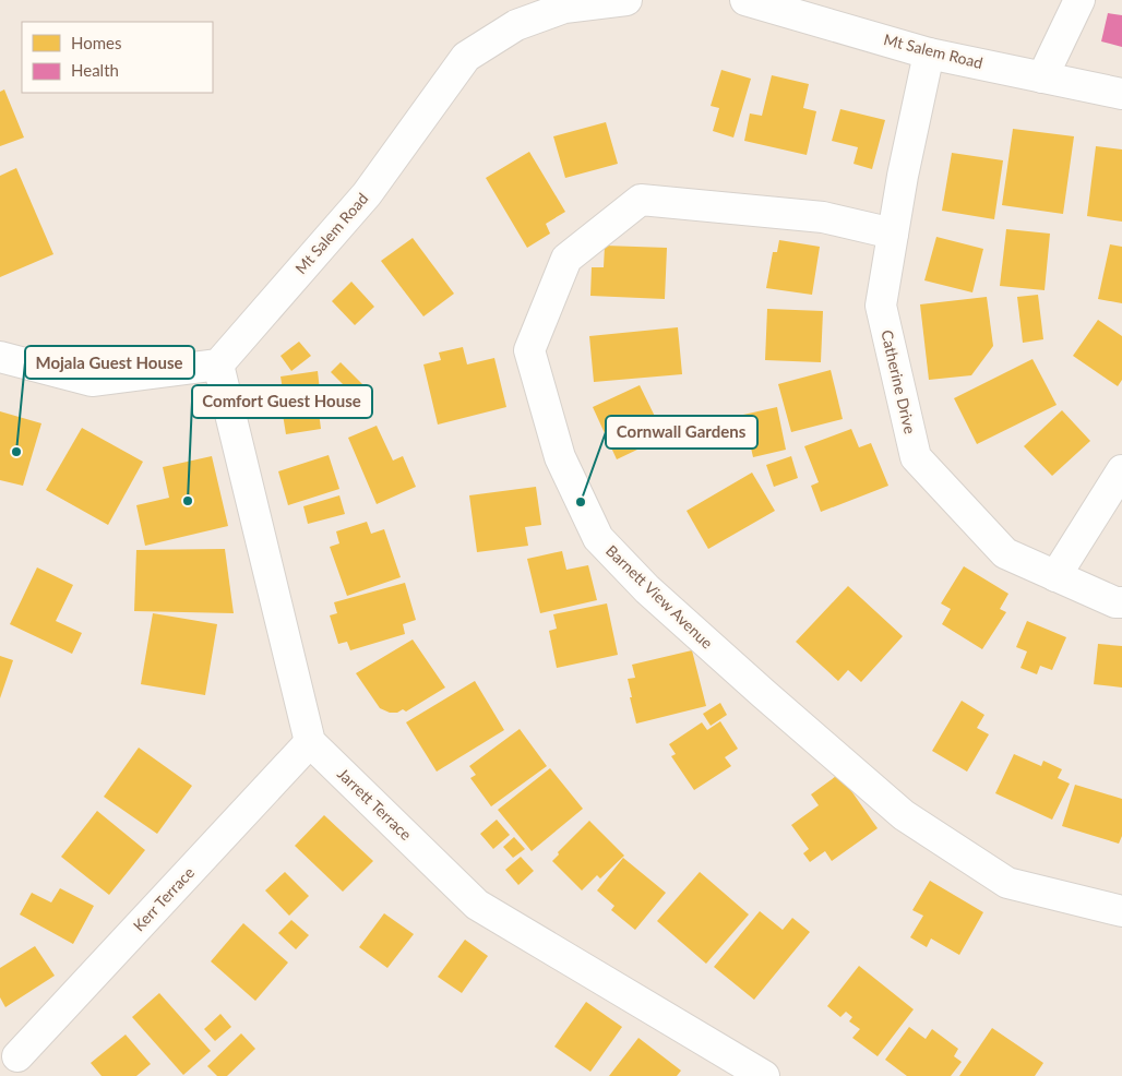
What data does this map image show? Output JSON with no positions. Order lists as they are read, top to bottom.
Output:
{
  "streets": {
    "street": [
      "Mt Salem Road",
      "Catherine Drive",
      "Barnett View Avenue",
      "Jarrett Terrace",
      "Kerr Terrace"
    ]
  },
  "crossings": [
    ["Mt Salem Road", "Catherine Drive"],
    ["Catherine Drive", "Barnett View Avenue"],
    ["Jarrett Terrace", "Kerr Terrace"]
  ],
  "places": ["Mojala Guest House", "Comfort Guest House", "Cornwall Gardens"],
  "legend": ["Homes", "Health"]
}
